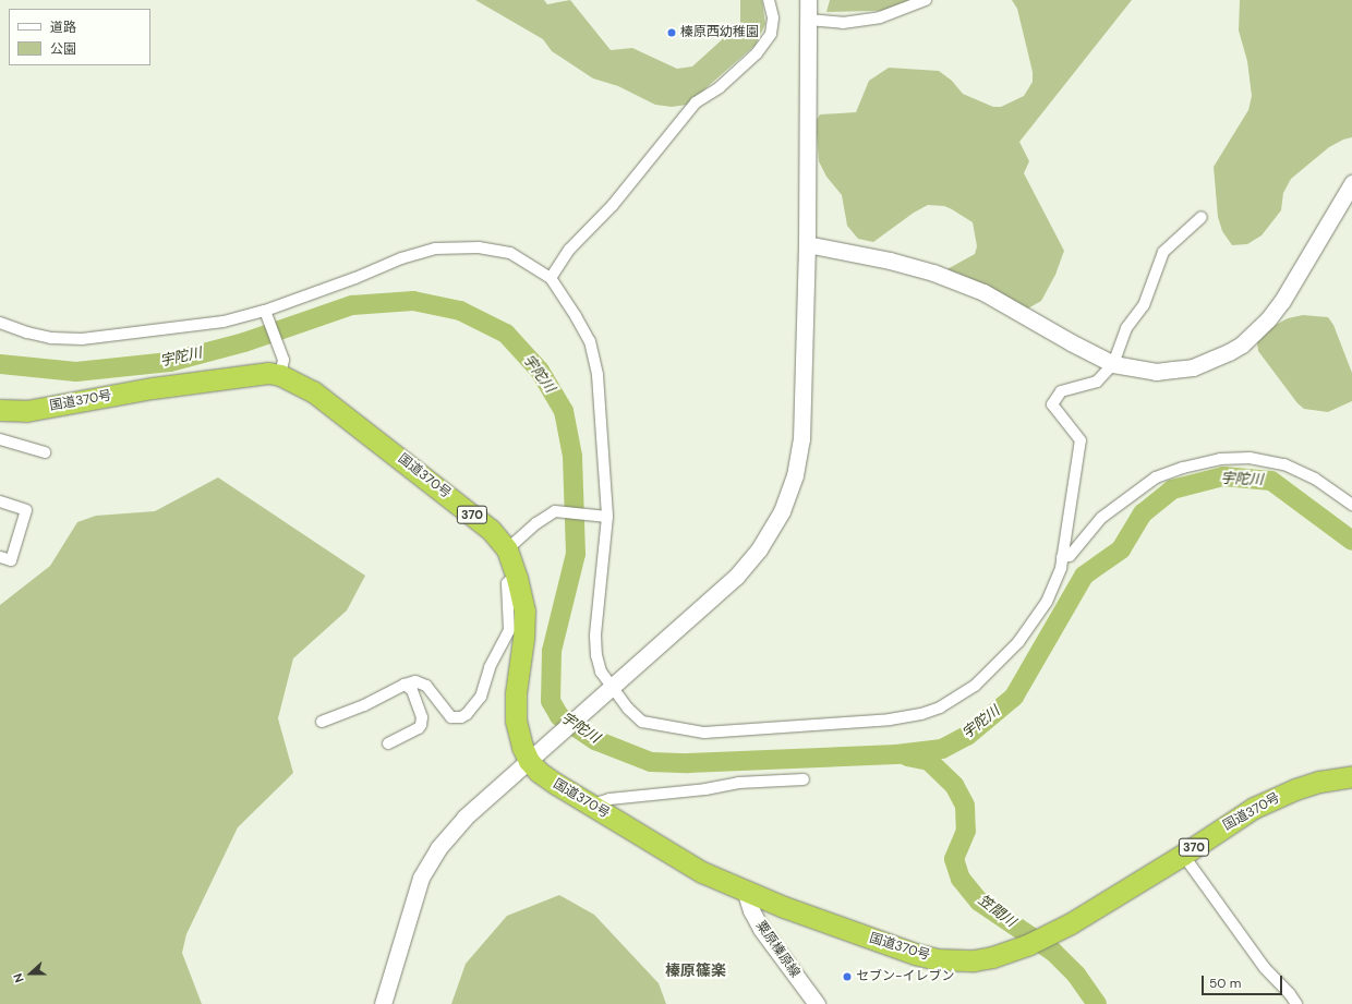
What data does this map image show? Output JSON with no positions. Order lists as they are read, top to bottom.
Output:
{
  "streets": {
    "highway": ["国道370号", "370"],
    "street": ["粟原榛原線"]
  },
  "crossings": [
    ["国道370号", "粟原榛原線"]
  ],
  "districts": ["榛原篠楽"],
  "water": ["宇陀川", "笠間川"],
  "places": ["榛原西幼稚園", "セブン-イレブン"],
  "legend": ["道路", "公園"],
  "scale_bar": "50 m",
  "north": "left"
}
